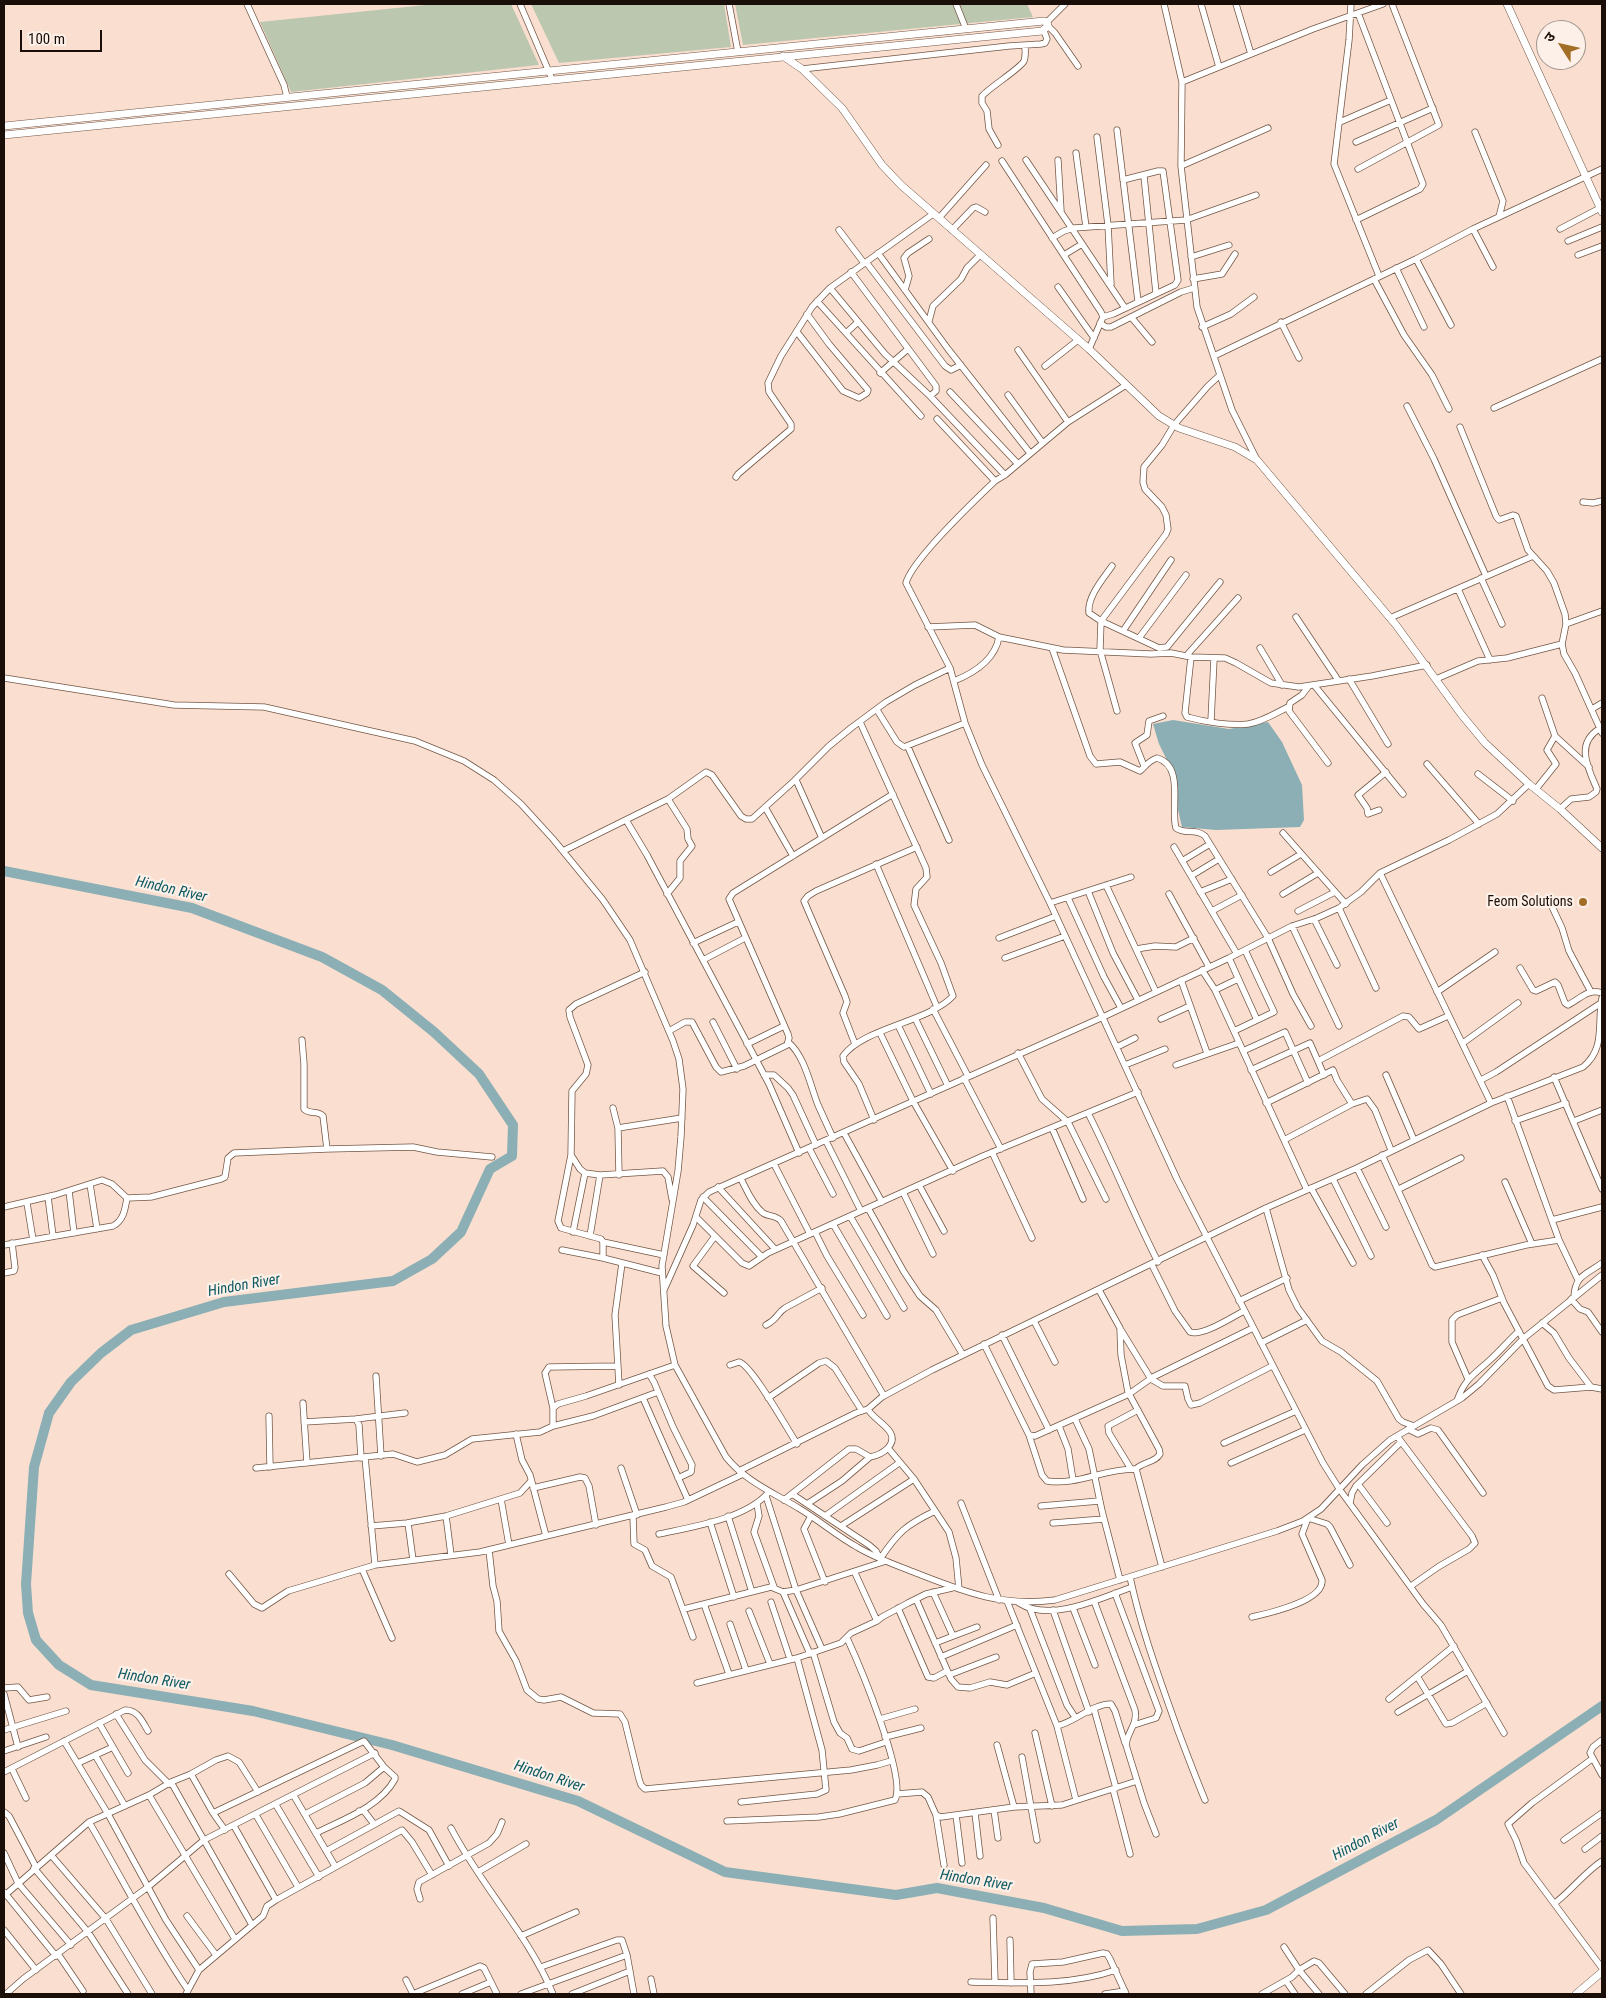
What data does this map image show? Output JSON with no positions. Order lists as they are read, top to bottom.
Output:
{
  "water": ["Hindon River"],
  "places": ["Feom Solutions"],
  "scale_bar": "100 m",
  "north": "top left"
}
